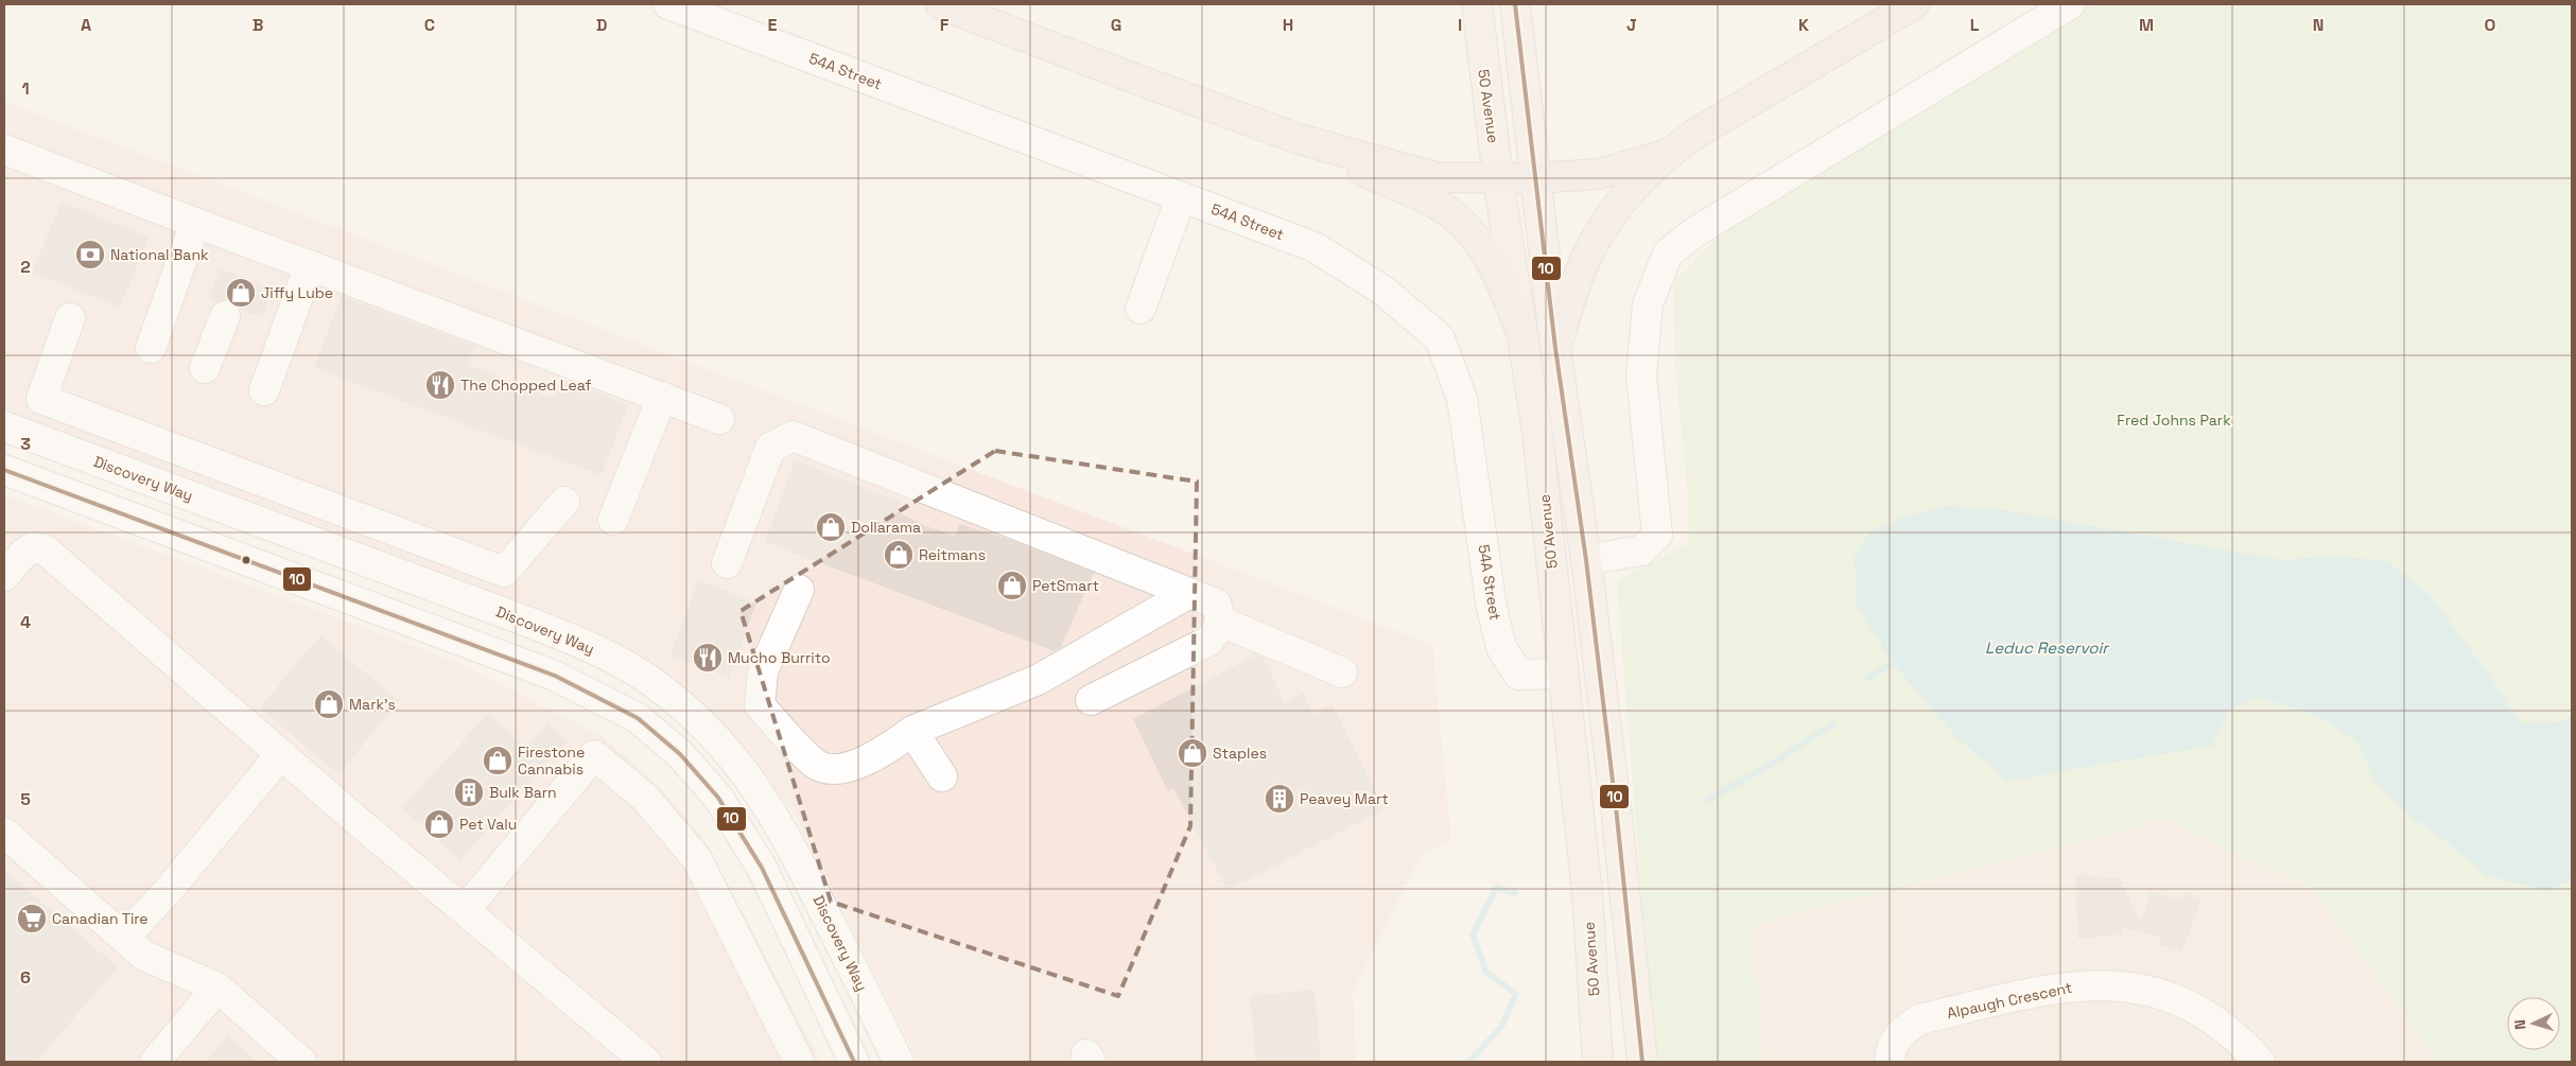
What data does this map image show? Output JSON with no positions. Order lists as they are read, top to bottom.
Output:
{
  "streets": {
    "main road": ["50 Avenue"],
    "street": ["54A Street", "Discovery Way", "Alpaugh Crescent"]
  },
  "crossings": [
    ["54A Street", "50 Avenue"]
  ],
  "water": ["Leduc Reservoir"],
  "parks": ["Fred Johns Park"],
  "places": {
    "bank": ["National Bank"],
    "shop": [
      "Jiffy Lube",
      "Dollarama",
      "Reitmans",
      "PetSmart",
      "Mark's",
      "Staples",
      "Firestone Cannabis",
      "Pet Valu"
    ],
    "restaurant": ["The Chopped Leaf", "Mucho Burrito"],
    "building": ["Bulk Barn", "Peavey Mart"],
    "supermarket": ["Canadian Tire"]
  },
  "lines": ["transit line 10"],
  "north": "left",
  "grid": {
    "columns": [
      "A",
      "B",
      "C",
      "D",
      "E",
      "F",
      "G",
      "H",
      "I",
      "J",
      "K",
      "L",
      "M",
      "N",
      "O"
    ],
    "rows": [
      "1",
      "2",
      "3",
      "4",
      "5",
      "6"
    ]
  }
}
